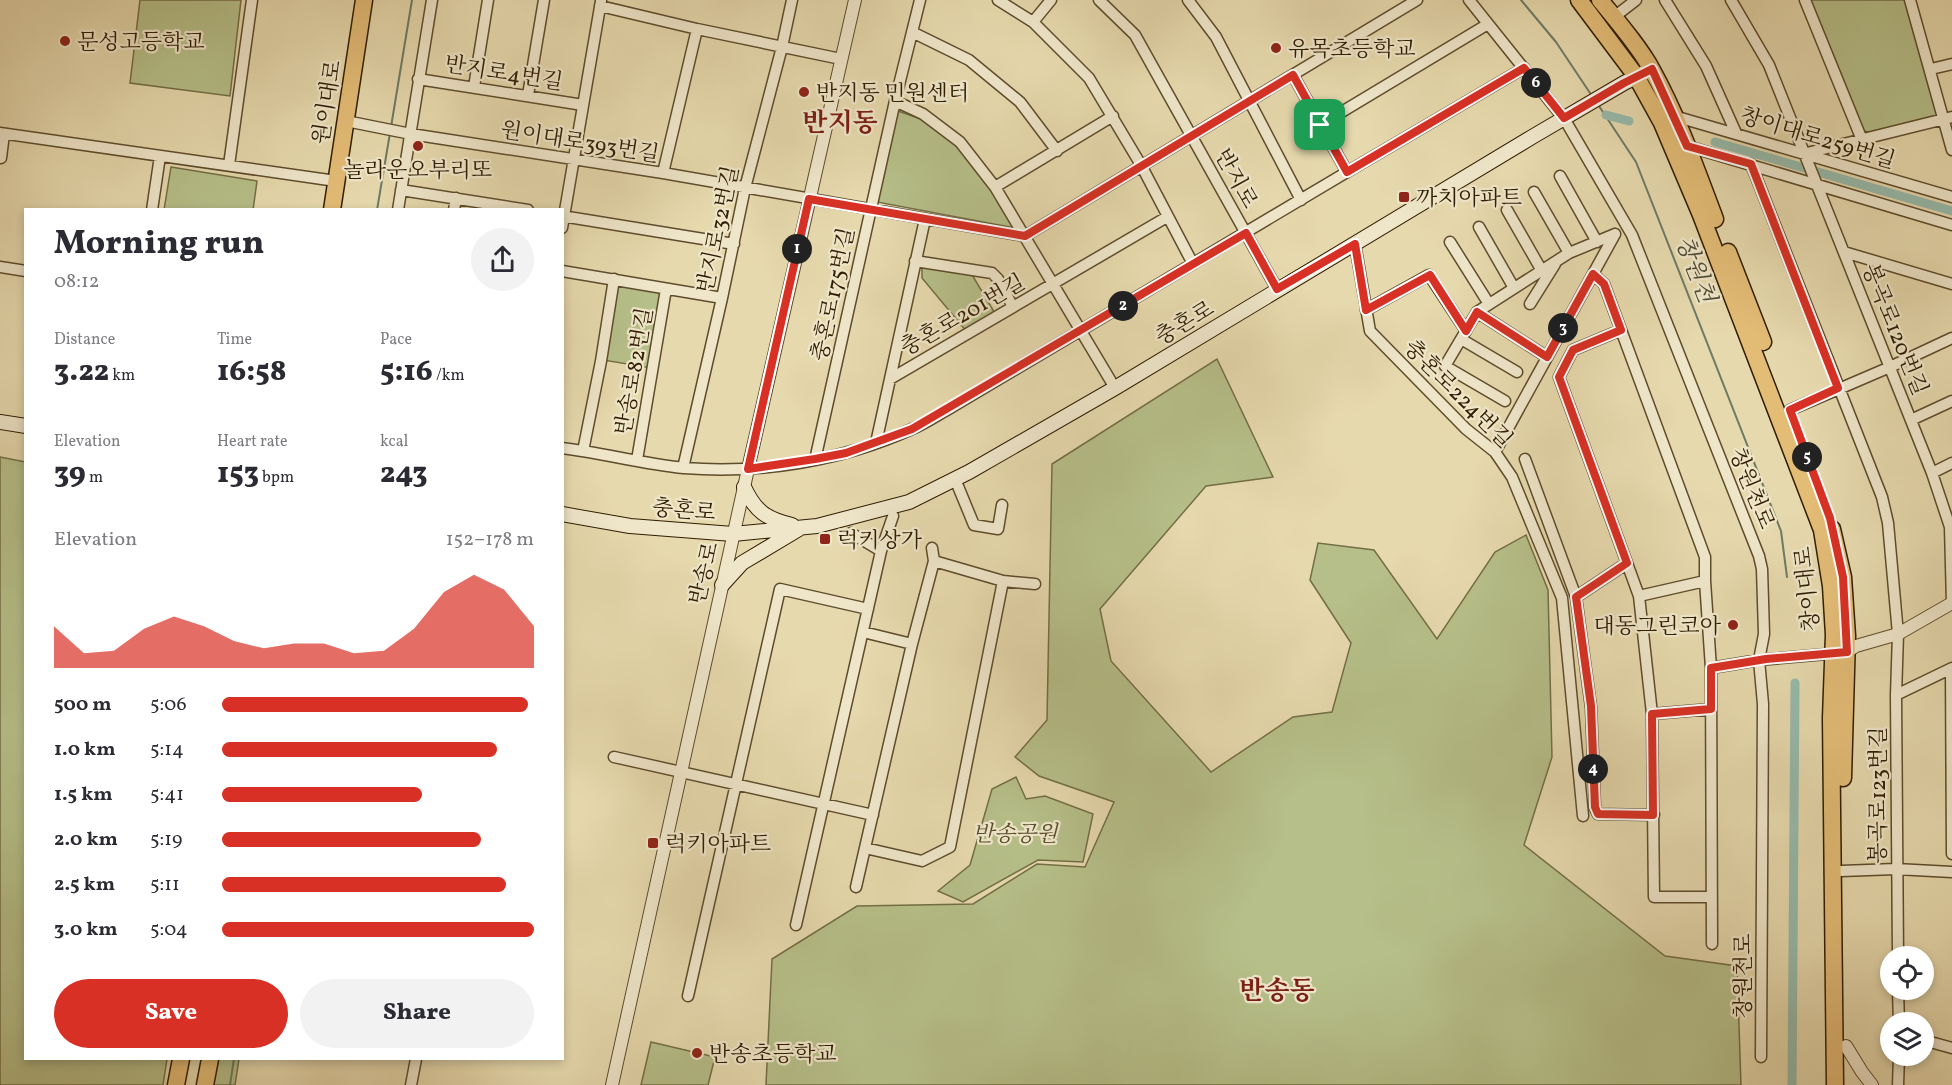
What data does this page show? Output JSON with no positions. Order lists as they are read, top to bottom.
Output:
{
  "streets": {
    "main road": ["원이대로", "충혼로", "창이대로"],
    "street": [
      "반지로4번길",
      "창이대로259번길",
      "원이대로393번길",
      "반지로",
      "반지로32번길",
      "충혼로175번길",
      "충혼로201번길",
      "봉곡로120번길",
      "반송로82번길",
      "충혼로224번길",
      "창원천로",
      "반송로",
      "봉곡로123번길"
    ]
  },
  "crossings": [
    ["반지로4번길", "원이대로393번길"],
    ["원이대로", "원이대로393번길"],
    ["창이대로259번길", "봉곡로120번길"],
    ["창이대로259번길", "창이대로"],
    ["원이대로393번길", "반지로32번길"],
    ["원이대로393번길", "충혼로175번길"],
    ["원이대로393번길", "충혼로201번길"],
    ["원이대로393번길", "반송로"],
    ["반지로", "충혼로"],
    ["반지로", "반송로82번길"],
    ["반지로32번길", "반송로82번길"],
    ["충혼로175번길", "충혼로201번길"],
    ["충혼로175번길", "반송로82번길"],
    ["충혼로201번길", "충혼로"],
    ["충혼로201번길", "반송로82번길"],
    ["충혼로", "충혼로224번길"],
    ["충혼로", "창원천로"],
    ["충혼로", "반송로"],
    ["충혼로", "창이대로"],
    ["반송로82번길", "창원천로"],
    ["반송로82번길", "반송로"]
  ],
  "districts": ["반지동", "반송동"],
  "water": ["창원천"],
  "parks": ["반송공원"],
  "places": {
    "other": [
      "문성고등학교",
      "유목초등학교",
      "반지동 민원센터",
      "놀라운오부리또",
      "대동그린코아",
      "반송초등학교"
    ],
    "transit": ["까치아파트", "럭키상가", "럭키아파트"]
  },
  "page": {
    "pins": [
      "6",
      "1",
      "2",
      "3",
      "5",
      "4"
    ],
    "heading": ["Morning run", "08:12"],
    "stats": [
      ["Distance", "3.22 km"],
      ["Time", "16:58"],
      ["Pace", "5:16 /km"],
      ["Elevation", "39 m"],
      ["Heart rate", "153 bpm"],
      ["kcal", "243"]
    ],
    "chart": ["Elevation", "152–178 m"],
    "list": [
      {
        "name": "500 m",
        "note": "5:06"
      },
      {
        "name": "1.0 km",
        "note": "5:14"
      },
      {
        "name": "1.5 km",
        "note": "5:41"
      },
      {
        "name": "2.0 km",
        "note": "5:19"
      },
      {
        "name": "2.5 km",
        "note": "5:11"
      },
      {
        "name": "3.0 km",
        "note": "5:04"
      }
    ],
    "buttons": ["Save", "Share"]
  }
}
